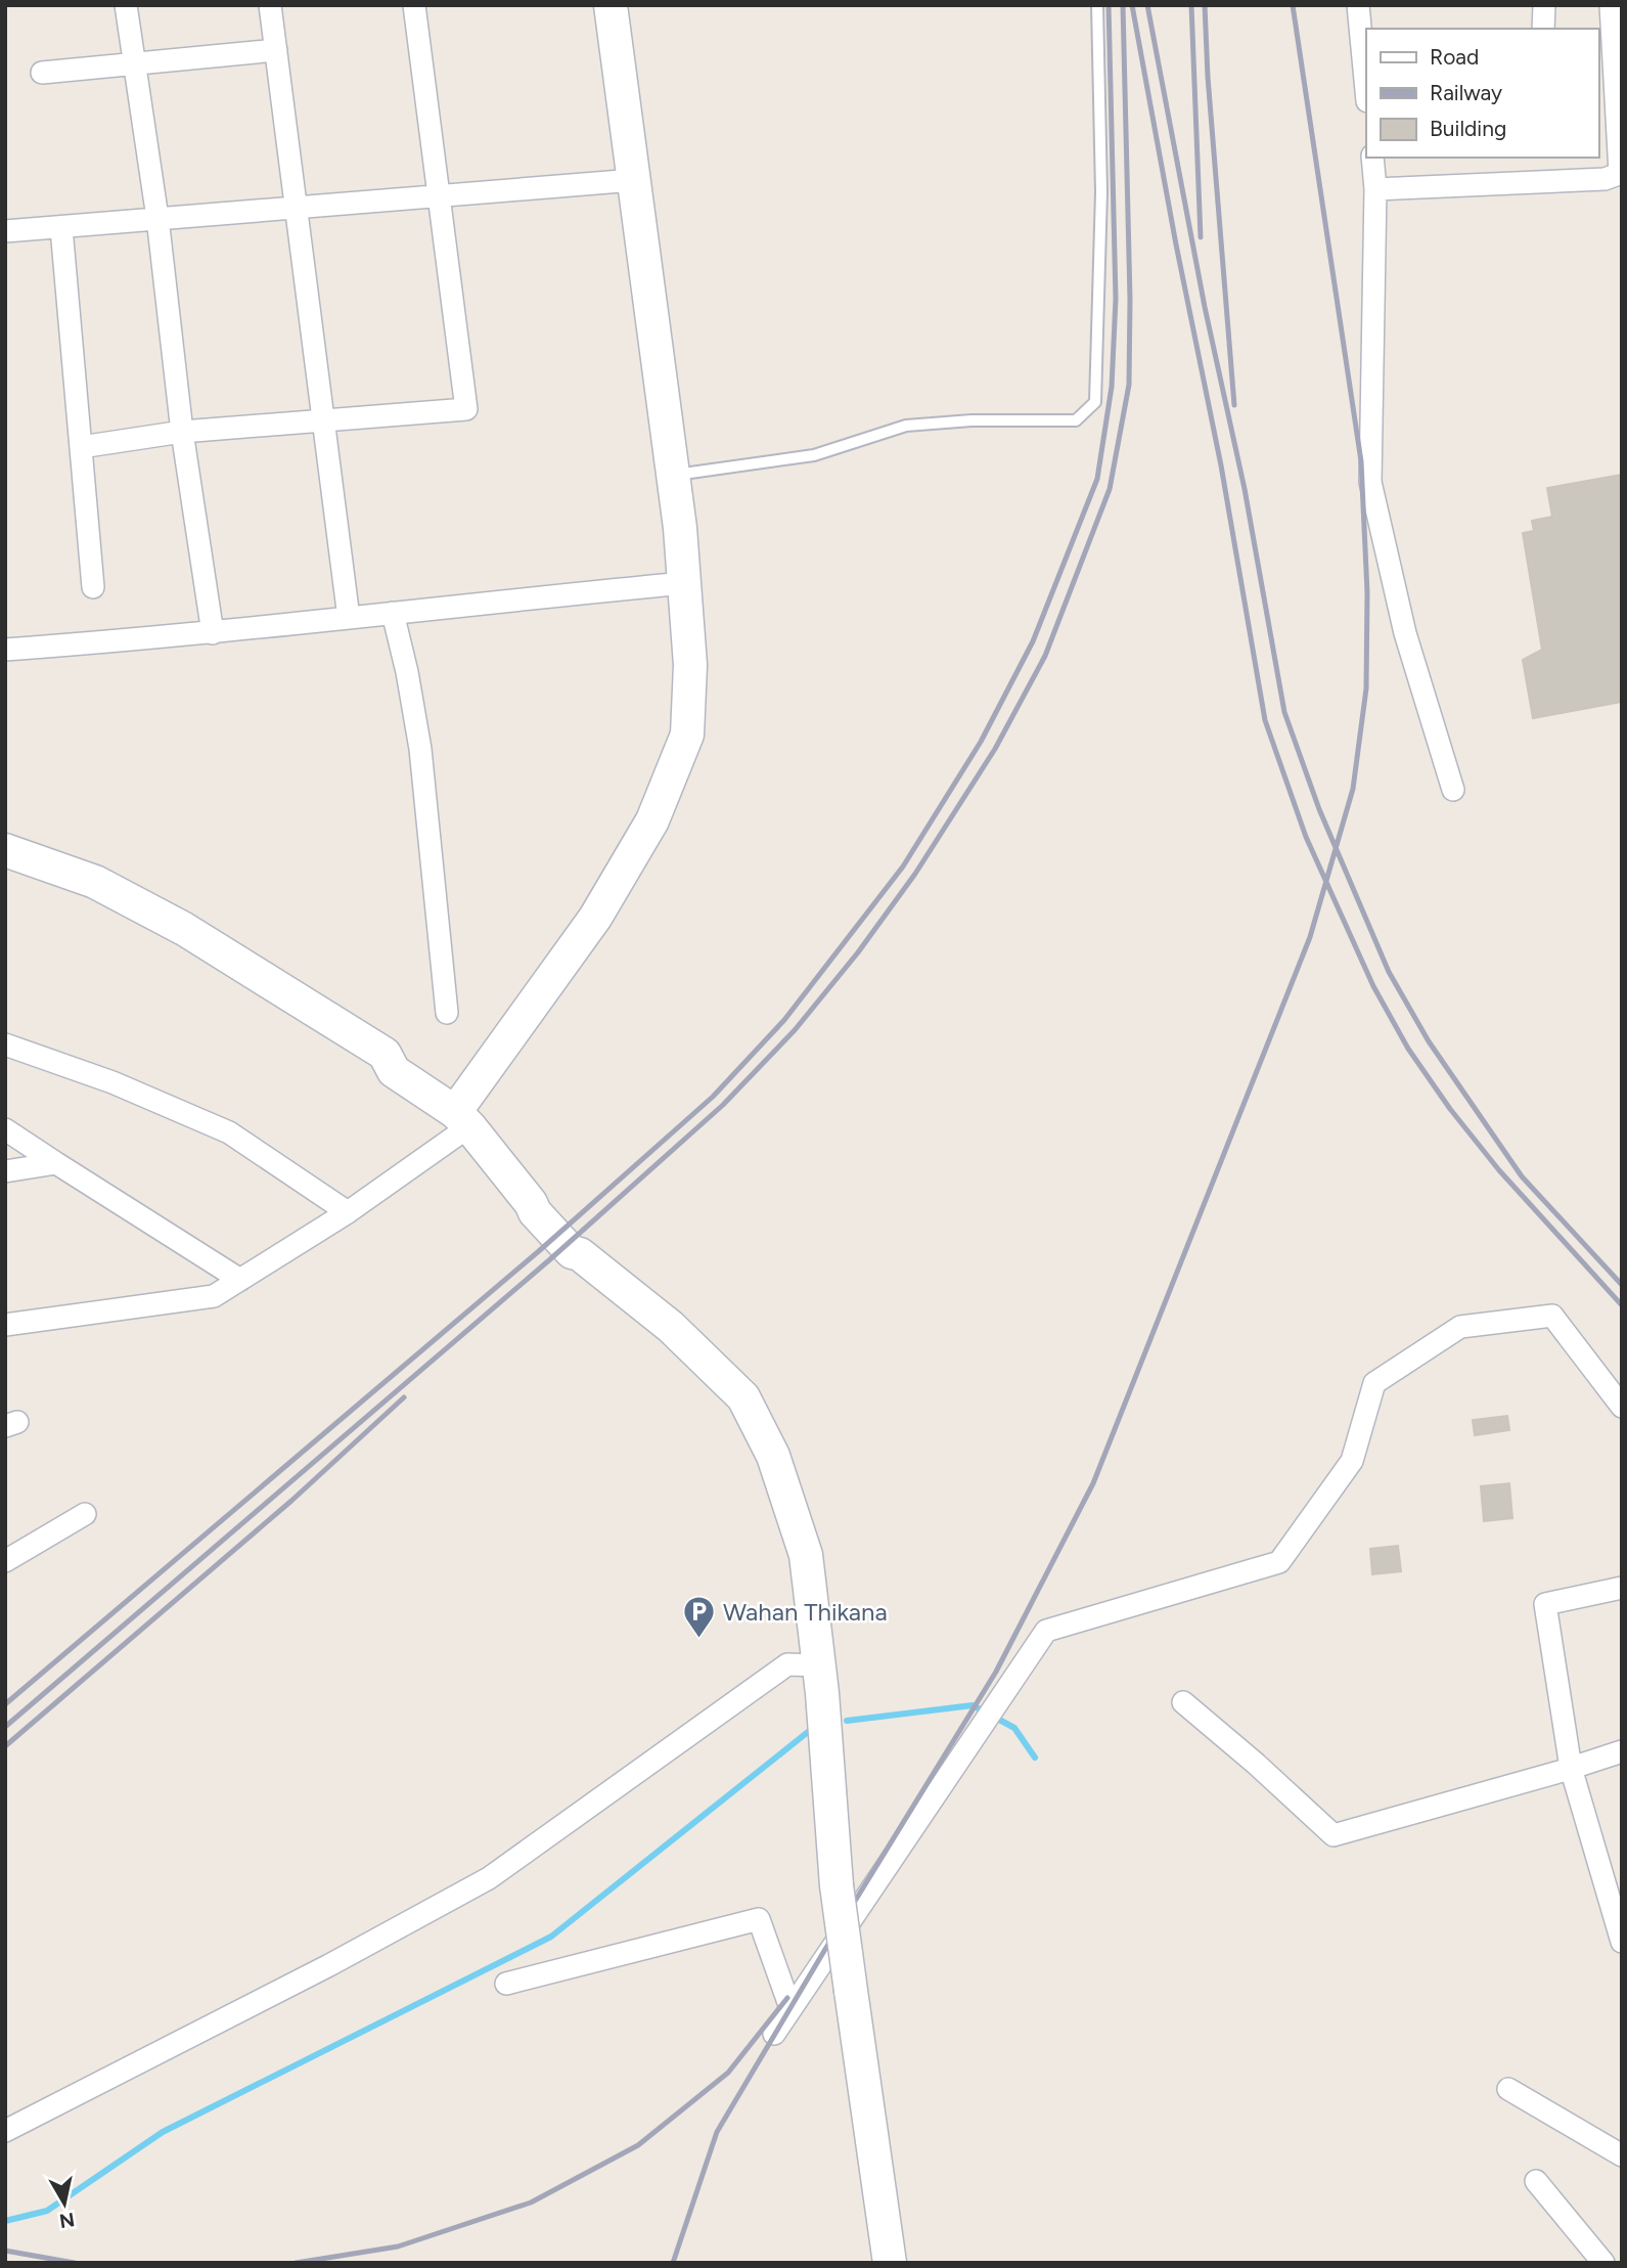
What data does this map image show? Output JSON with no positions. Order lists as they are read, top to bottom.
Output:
{
  "places": {
    "parking": ["Wahan Thikana"]
  },
  "legend": ["Road", "Railway", "Building"],
  "north": "bottom"
}
